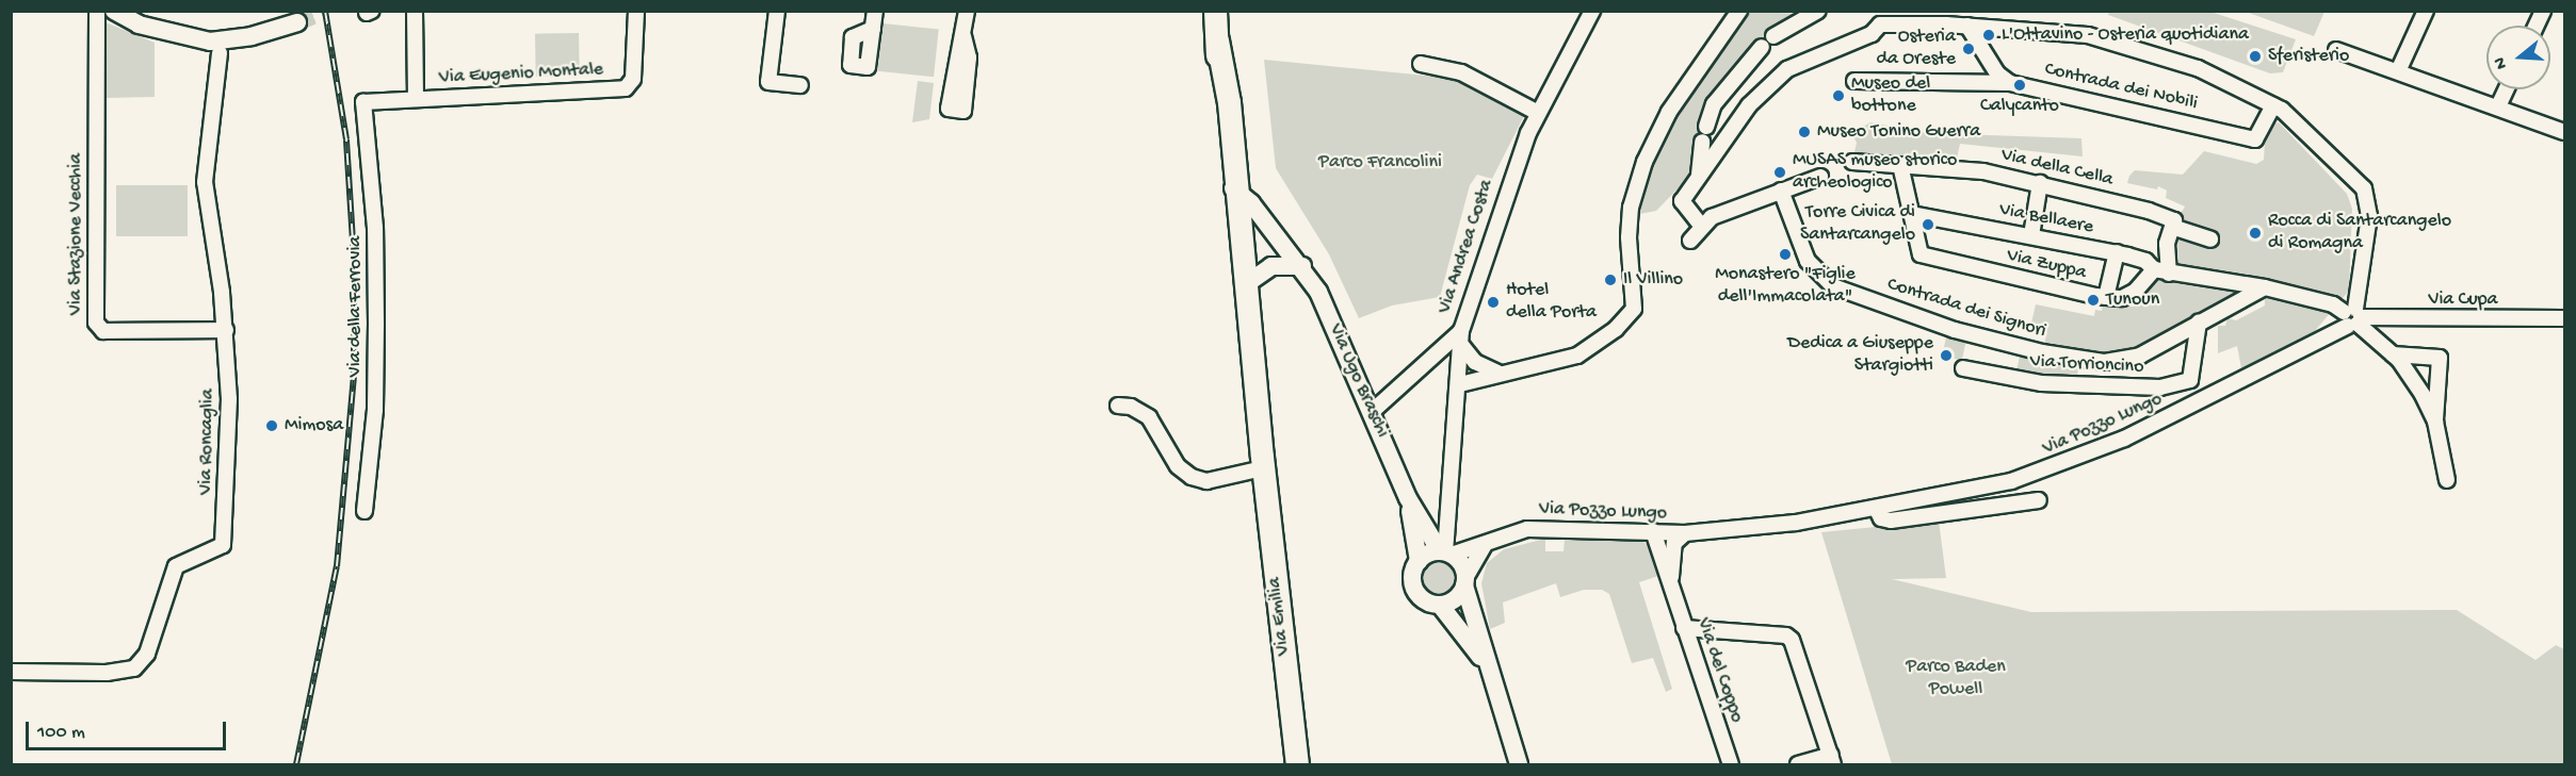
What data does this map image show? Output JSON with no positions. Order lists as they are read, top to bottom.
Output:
{
  "streets": {
    "main road": ["Via Emilia"],
    "street": [
      "Via Eugenio Montale",
      "Contrada dei Nobili",
      "Via della Cella",
      "Via Bellaere",
      "Via Stazione Vecchia",
      "Via Andrea Costa",
      "Via Zuppa",
      "Via Cupa",
      "Via della Ferrovia",
      "Contrada dei Signori",
      "Via Torrioncino",
      "Via Ugo Braschi",
      "Via Pozzo Lungo",
      "Via Roncaglia",
      "Via del Coppo"
    ]
  },
  "crossings": [
    ["Via Eugenio Montale", "Via della Ferrovia"],
    ["Via Bellaere", "Via Zuppa"],
    ["Via Bellaere", "Via Cupa"],
    ["Via Bellaere", "Contrada dei Signori"],
    ["Via Bellaere", "Via Pozzo Lungo"],
    ["Via Stazione Vecchia", "Via Roncaglia"],
    ["Via Andrea Costa", "Via Ugo Braschi"],
    ["Via Andrea Costa", "Via Pozzo Lungo"],
    ["Via Cupa", "Via Pozzo Lungo"],
    ["Contrada dei Signori", "Via Torrioncino"],
    ["Via Ugo Braschi", "Via Pozzo Lungo"],
    ["Via Pozzo Lungo", "Via del Coppo"]
  ],
  "parks": ["Parco Francolini", "Parco Baden Powell"],
  "places": [
    "L'Ottavino - Osteria quotidiana",
    "Osteria da Oreste",
    "Sferisterio",
    "Calycanto",
    "Museo del bottone",
    "Museo Tonino Guerra",
    "MUSAS museo storico archeologico",
    "Torre Civica di Santarcangelo",
    "Rocca di Santarcangelo di Romagna",
    "Monastero \"Figlie dell'Immacolata\"",
    "Il Villino",
    "Tunoun",
    "Hotel della Porta",
    "Dedica a Giuseppe Stargiotti",
    "Mimosa"
  ],
  "scale_bar": "100 m",
  "north": "left"
}
